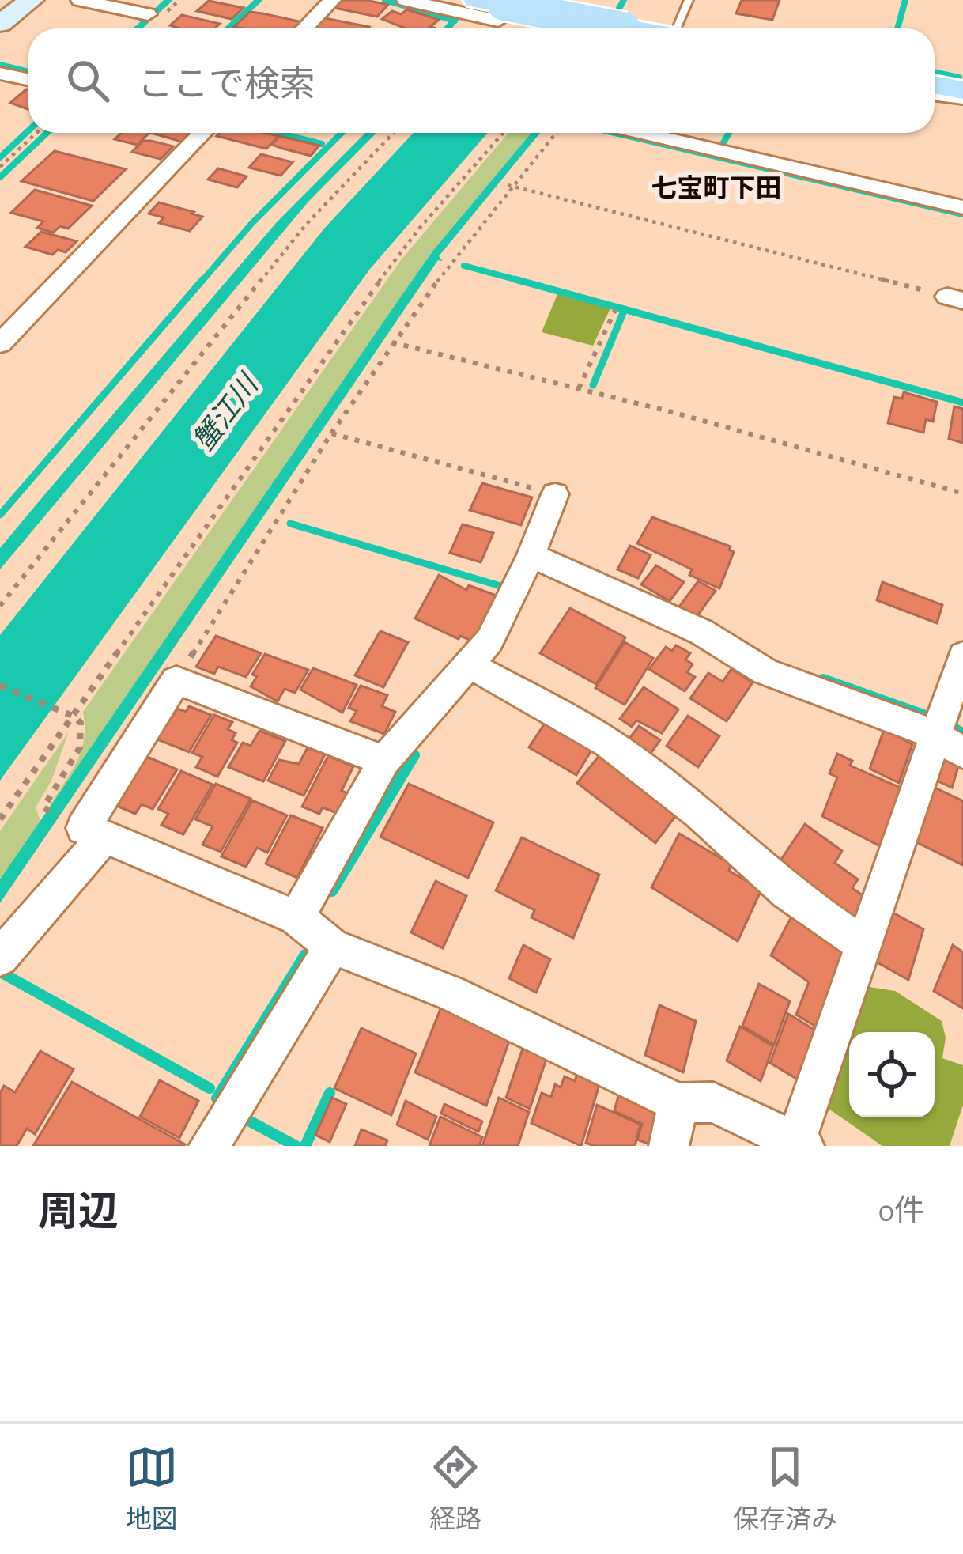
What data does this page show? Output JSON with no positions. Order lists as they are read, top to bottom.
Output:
{
  "districts": ["七宝町下田"],
  "water": ["蟹江川"],
  "page": {
    "search": "ここで検索",
    "heading": ["周辺", "0件"],
    "nav": ["地図", "経路", "保存済み"]
  }
}
